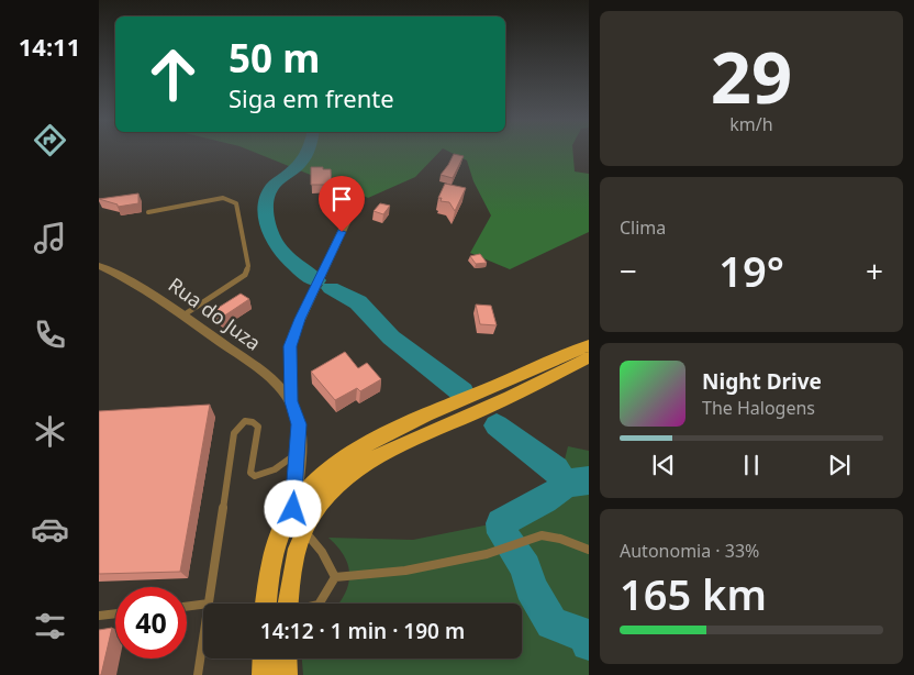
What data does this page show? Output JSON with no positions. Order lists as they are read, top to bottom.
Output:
{
  "streets": {
    "street": ["Rua do Juza"]
  },
  "page": {
    "tabs": "14:11",
    "tile": [
      ["29", "km/h"],
      "Clima",
      ["Autonomia · 33%", "165 km"]
    ],
    "turn": ["50 m", "Siga em frente"],
    "heat": ["−", "19°", "+"],
    "song": ["Night Drive", "The Halogens"],
    "limit": "40",
    "trip": "14:12 · 1 min · 190 m"
  }
}
